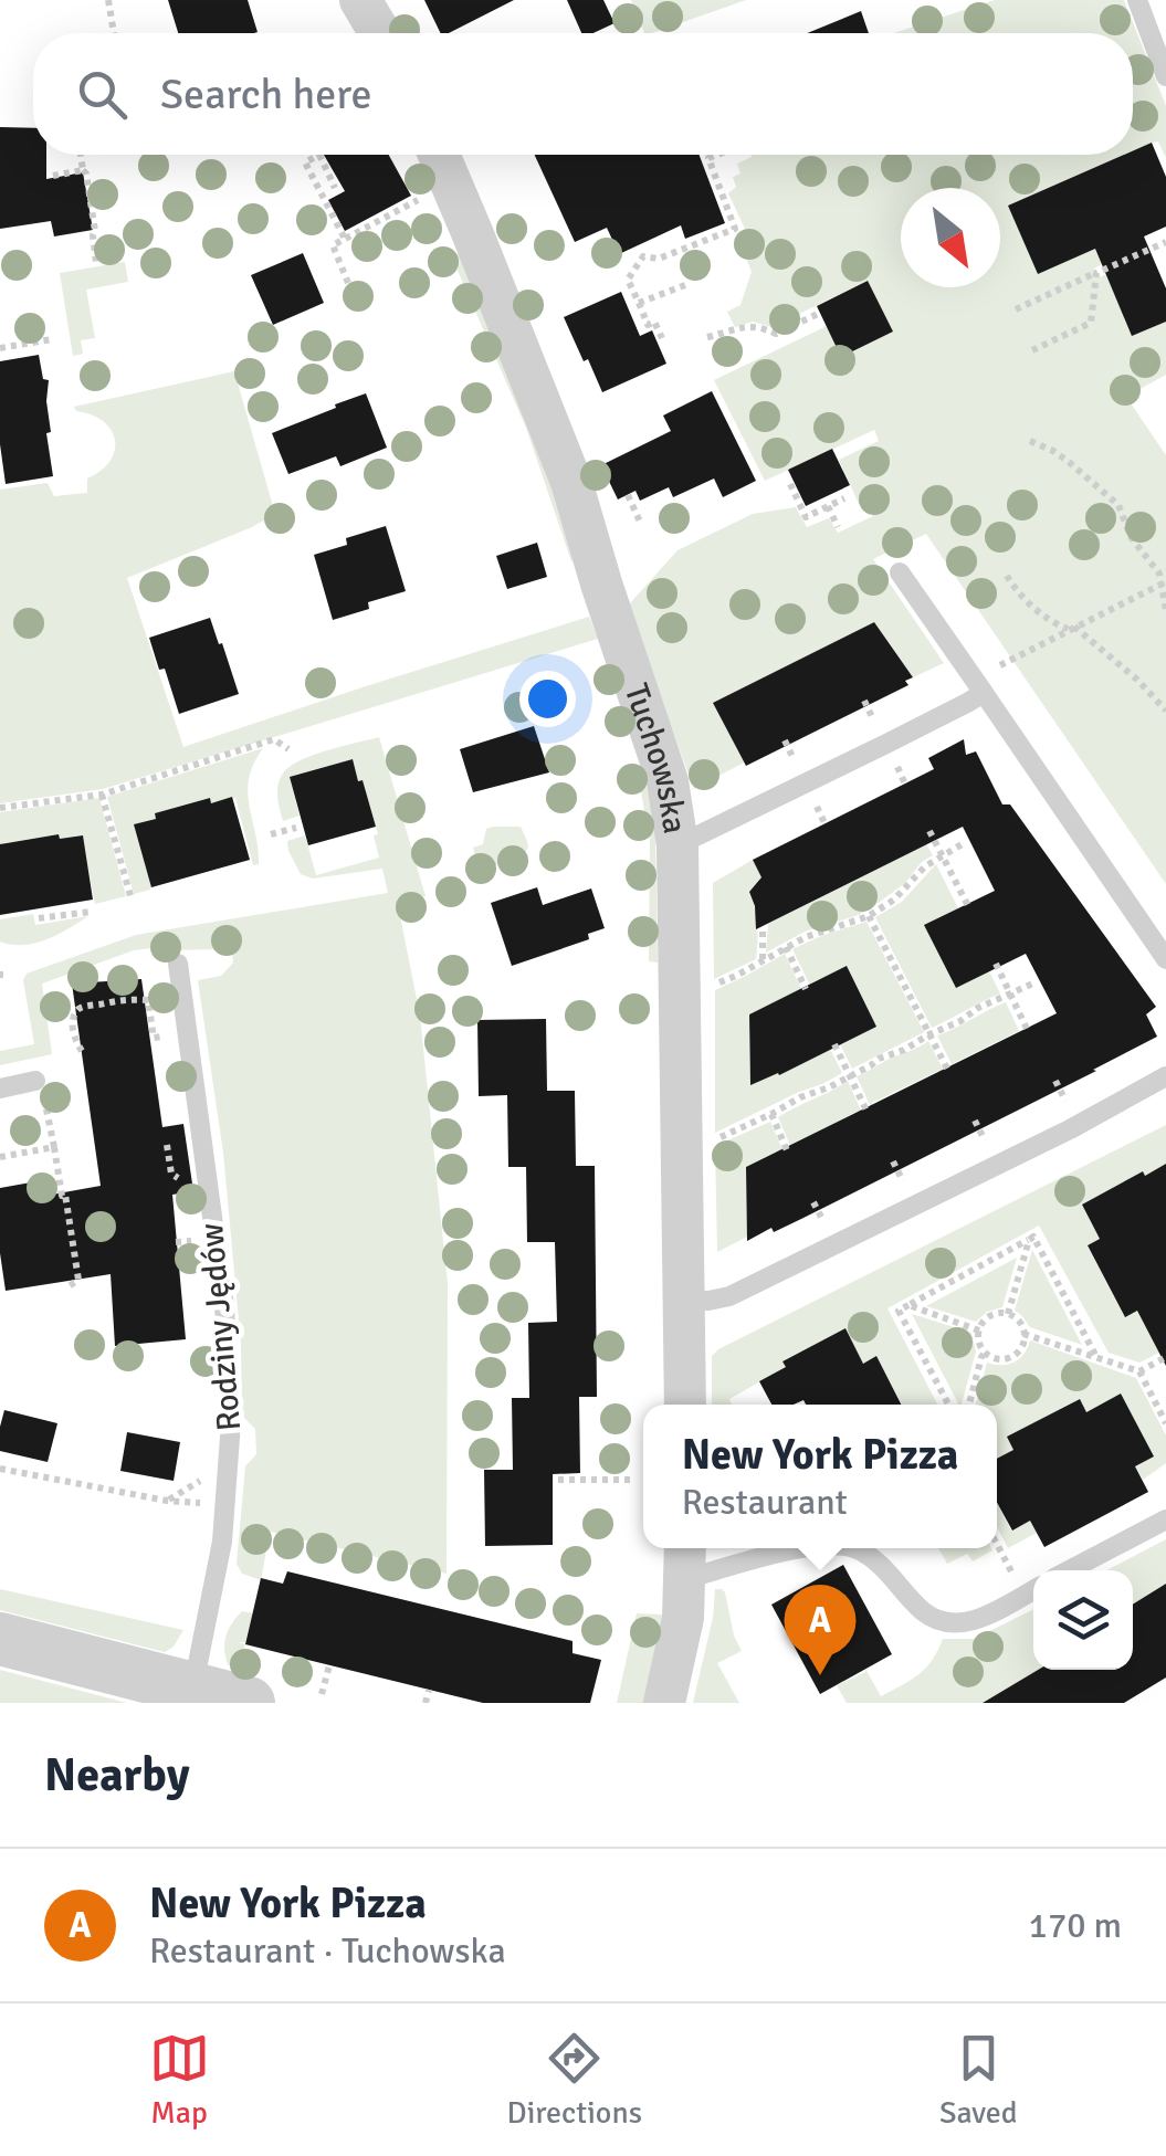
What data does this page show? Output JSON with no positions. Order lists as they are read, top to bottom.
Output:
{
  "streets": {
    "street": ["Tuchowska"],
    "lane": ["Rodziny Jędów"]
  },
  "north": "bottom right",
  "page": {
    "search": "Search here",
    "popup": ["New York Pizza", "Restaurant"],
    "pins": "A",
    "heading": "Nearby",
    "list": [
      {
        "mark": "A",
        "name": "New York Pizza",
        "note": "Restaurant · Tuchowska",
        "value": "170 m"
      }
    ],
    "nav": ["Map", "Directions", "Saved"]
  }
}
